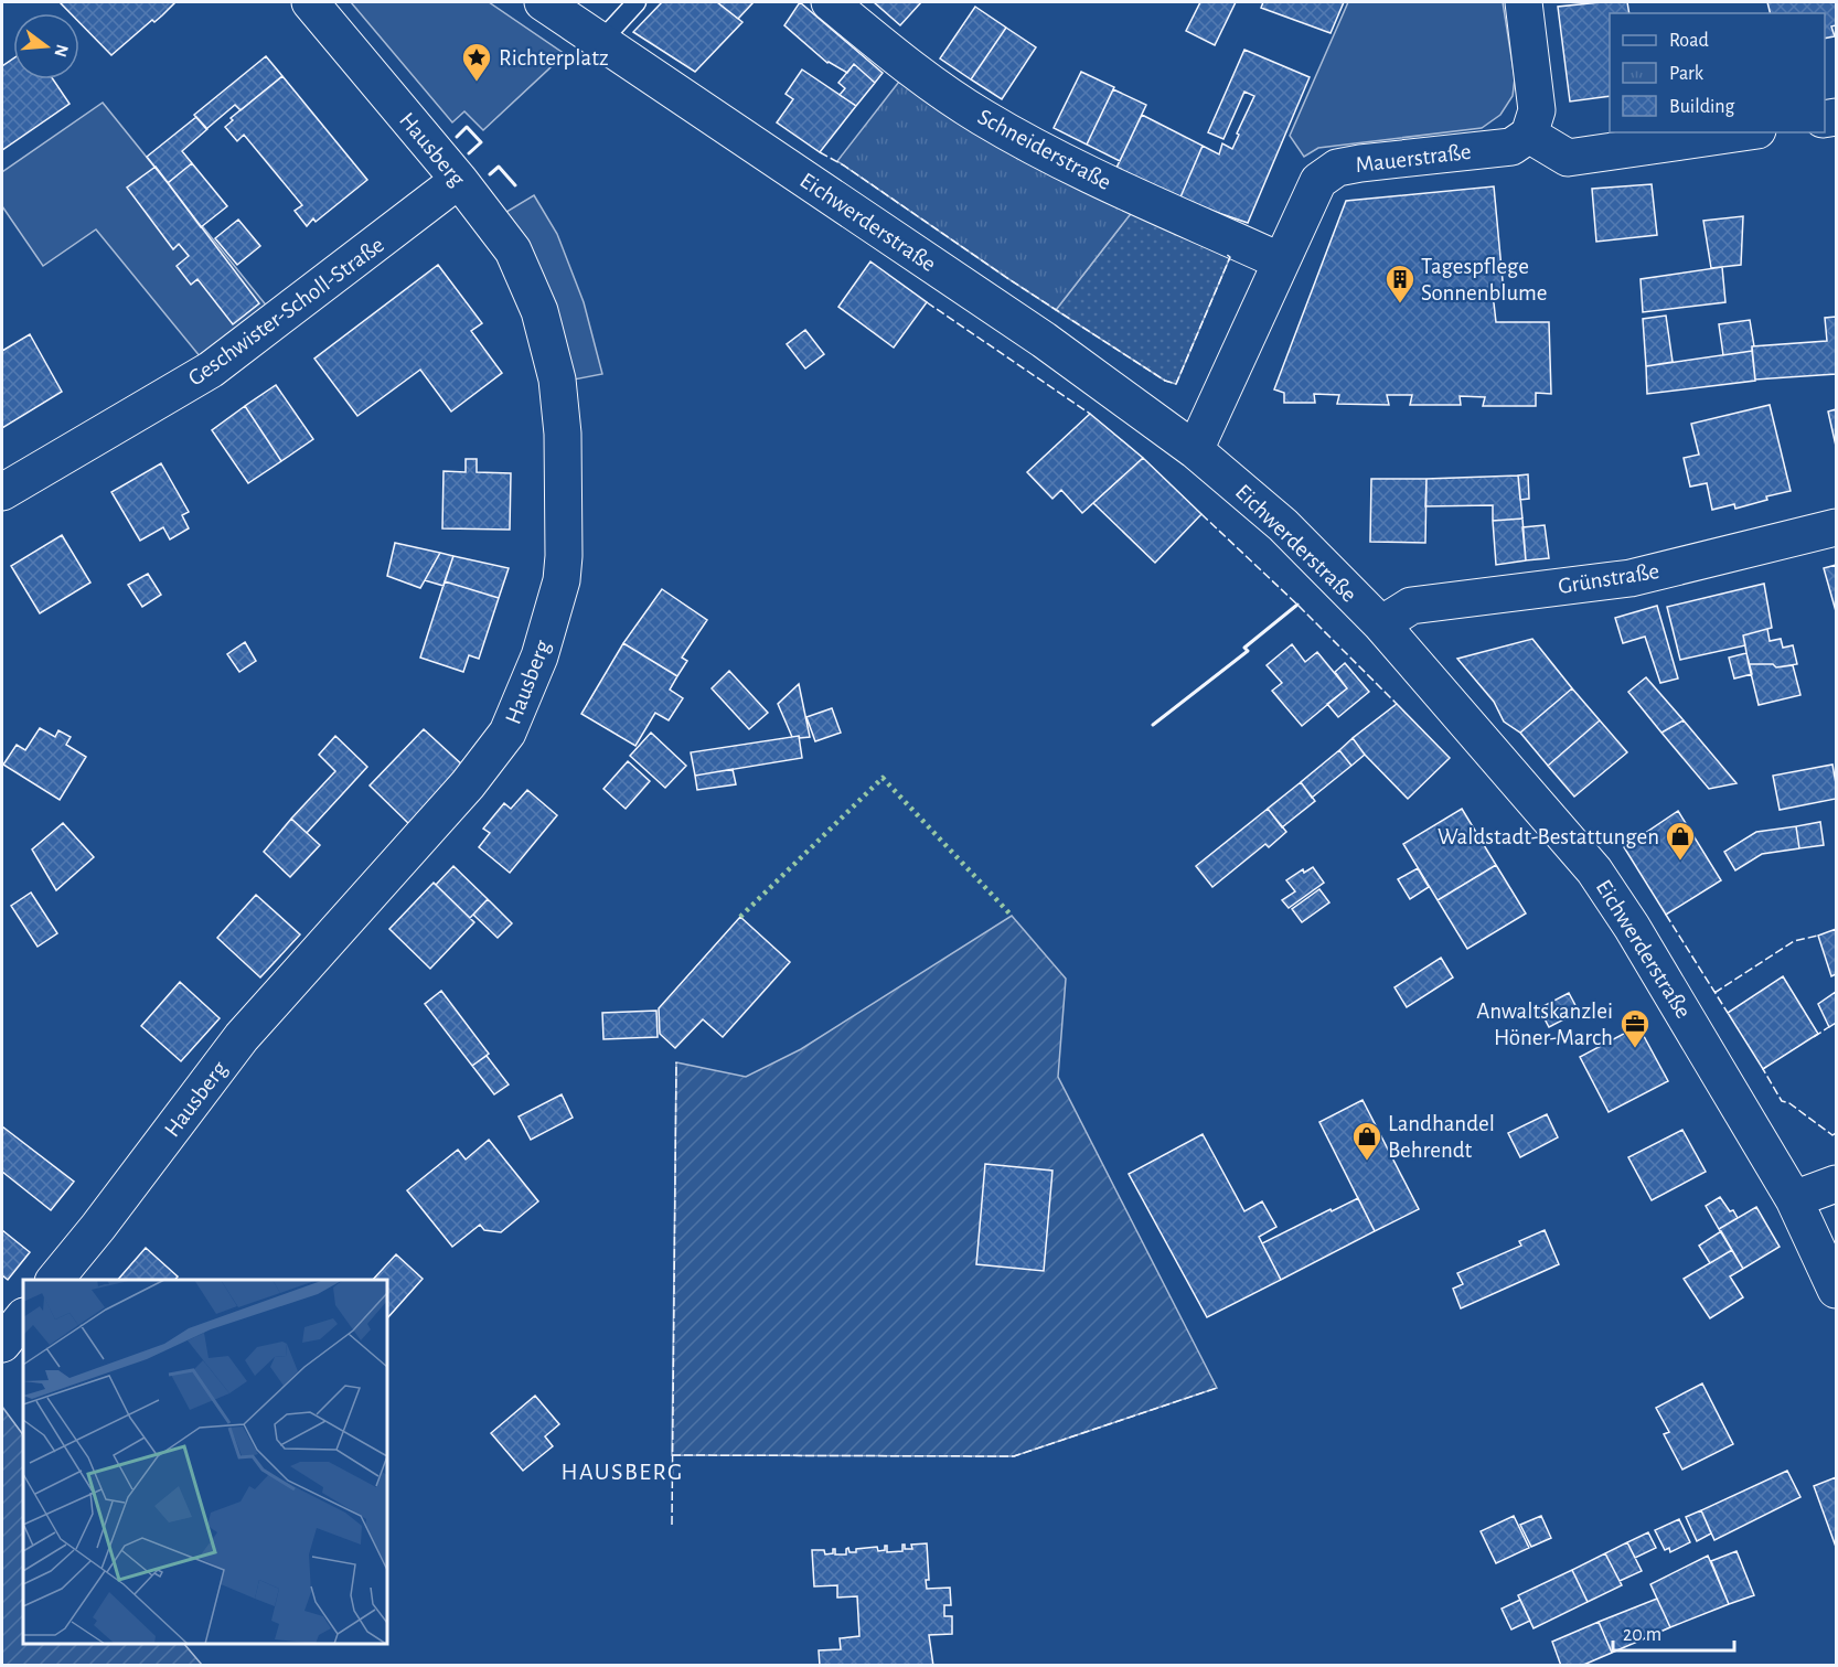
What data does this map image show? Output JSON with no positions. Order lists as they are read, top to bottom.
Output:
{
  "streets": {
    "street": [
      "Hausberg",
      "Schneiderstraße",
      "Mauerstraße",
      "Eichwerderstraße",
      "Geschwister-Scholl-Straße",
      "Grünstraße"
    ]
  },
  "crossings": [
    ["Hausberg", "Geschwister-Scholl-Straße"],
    ["Schneiderstraße", "Mauerstraße"],
    ["Mauerstraße", "Eichwerderstraße"],
    ["Eichwerderstraße", "Grünstraße"]
  ],
  "districts": ["HAUSBERG"],
  "places": {
    "place": ["Richterplatz"],
    "building": ["Tagespflege Sonnenblume"],
    "shop": ["Waldstadt-Bestattungen", "Landhandel Behrendt"],
    "office": ["Anwaltskanzlei Höner-March"]
  },
  "legend": ["Road", "Park", "Building"],
  "scale_bar": "20 m",
  "north": "right"
}
